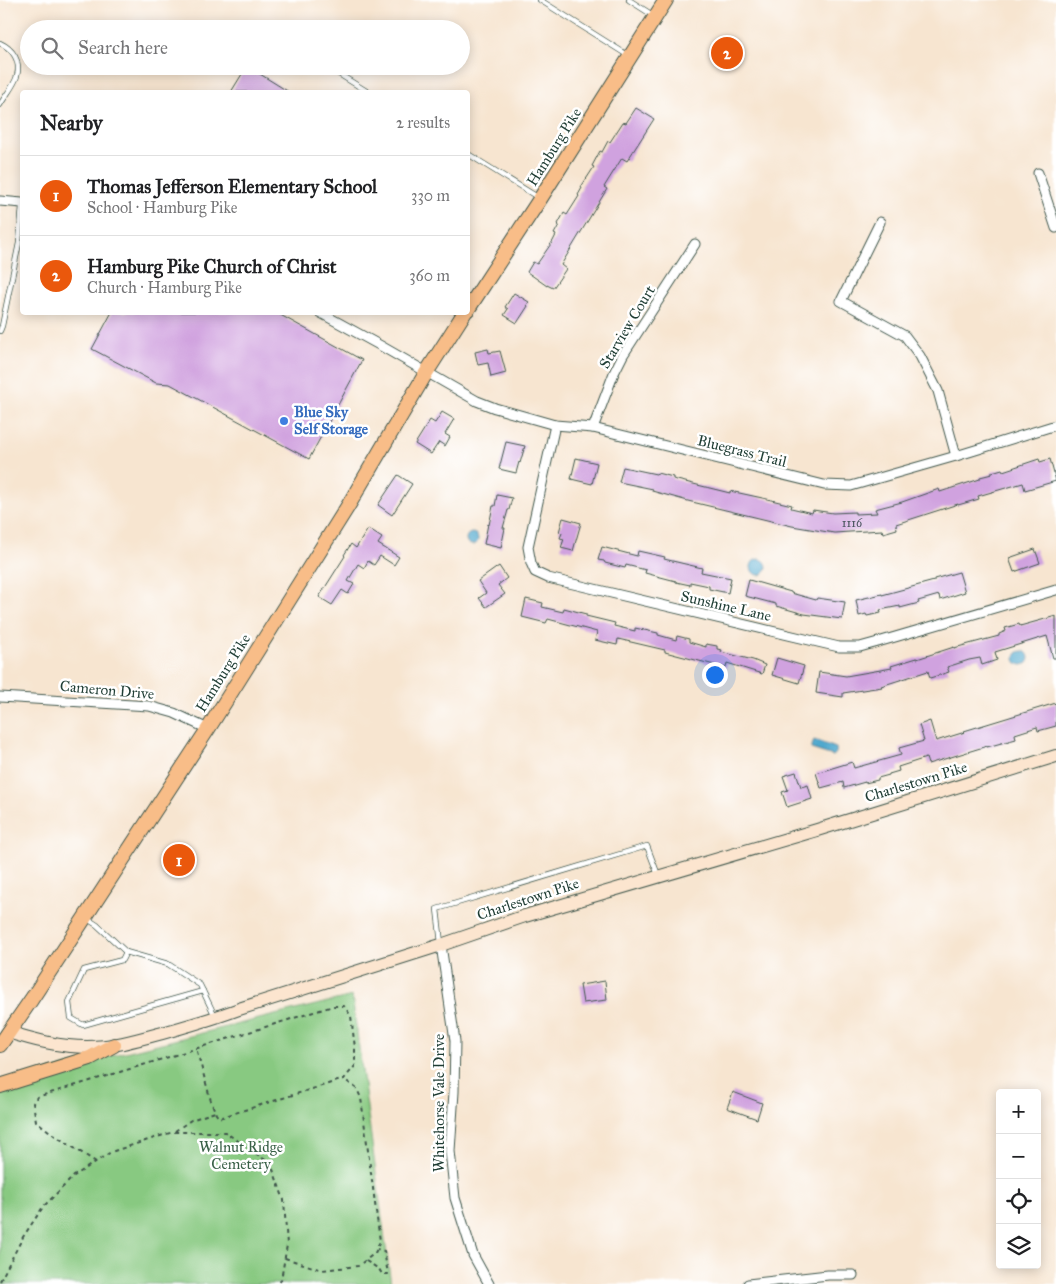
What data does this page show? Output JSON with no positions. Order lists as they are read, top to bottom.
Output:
{
  "streets": {
    "main road": ["Hamburg Pike"],
    "street": [
      "Starview Court",
      "Bluegrass Trail",
      "Sunshine Lane",
      "Cameron Drive",
      "Charlestown Pike",
      "Whitehorse Vale Drive"
    ]
  },
  "crossings": [
    ["Hamburg Pike", "Bluegrass Trail"],
    ["Hamburg Pike", "Cameron Drive"],
    ["Hamburg Pike", "Charlestown Pike"],
    ["Starview Court", "Bluegrass Trail"],
    ["Bluegrass Trail", "Sunshine Lane"],
    ["Charlestown Pike", "Whitehorse Vale Drive"]
  ],
  "parks": ["Walnut Ridge Cemetery"],
  "places": ["Blue Sky Self Storage"],
  "house_numbers": ["1116"],
  "page": {
    "search": "Search here",
    "pins": ["2", "1"],
    "heading": ["Nearby", "2 results"],
    "list": [
      {
        "mark": "1",
        "name": "Thomas Jefferson Elementary School",
        "note": "School · Hamburg Pike",
        "value": "330 m"
      },
      {
        "mark": "2",
        "name": "Hamburg Pike Church of Christ",
        "note": "Church · Hamburg Pike",
        "value": "360 m"
      }
    ],
    "map_buttons": ["+", "−"]
  }
}
